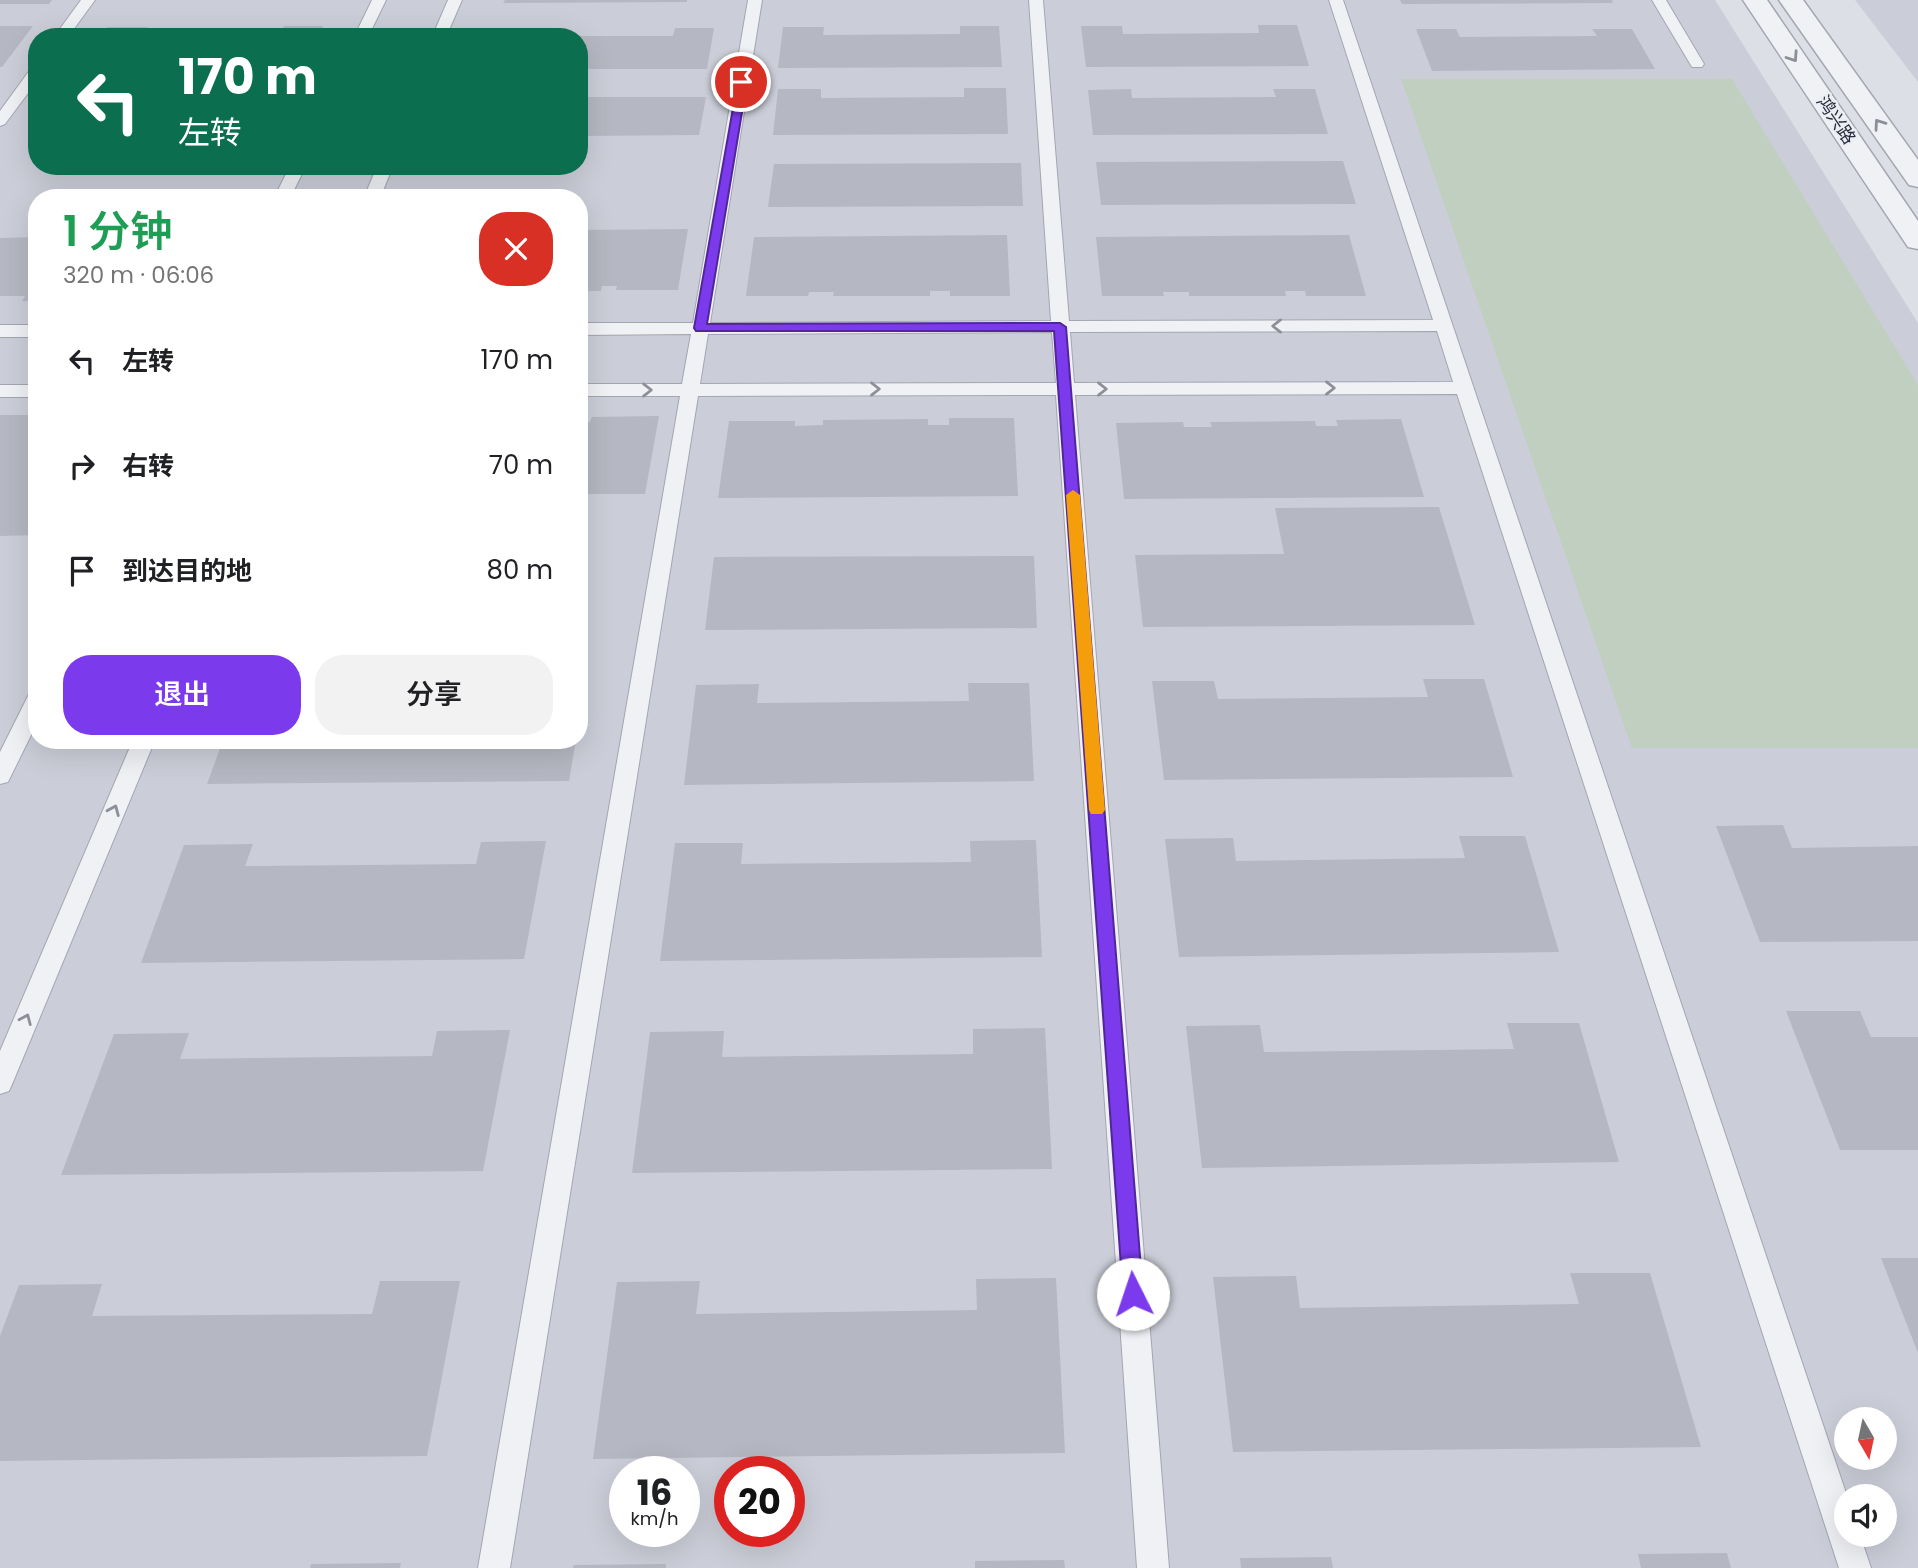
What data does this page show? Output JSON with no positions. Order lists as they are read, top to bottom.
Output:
{
  "streets": {
    "street": ["鸿兴路"]
  },
  "north": "bottom",
  "page": {
    "turn": ["170 m", "左转"],
    "heading": ["1 分钟", "320 m · 06:06"],
    "list": [
      {
        "name": "左转",
        "value": "170 m"
      },
      {
        "name": "右转",
        "value": "70 m"
      },
      {
        "name": "到达目的地",
        "value": "80 m"
      }
    ],
    "buttons": ["退出", "分享"],
    "speed": "16 km/h",
    "limit": "20"
  }
}
